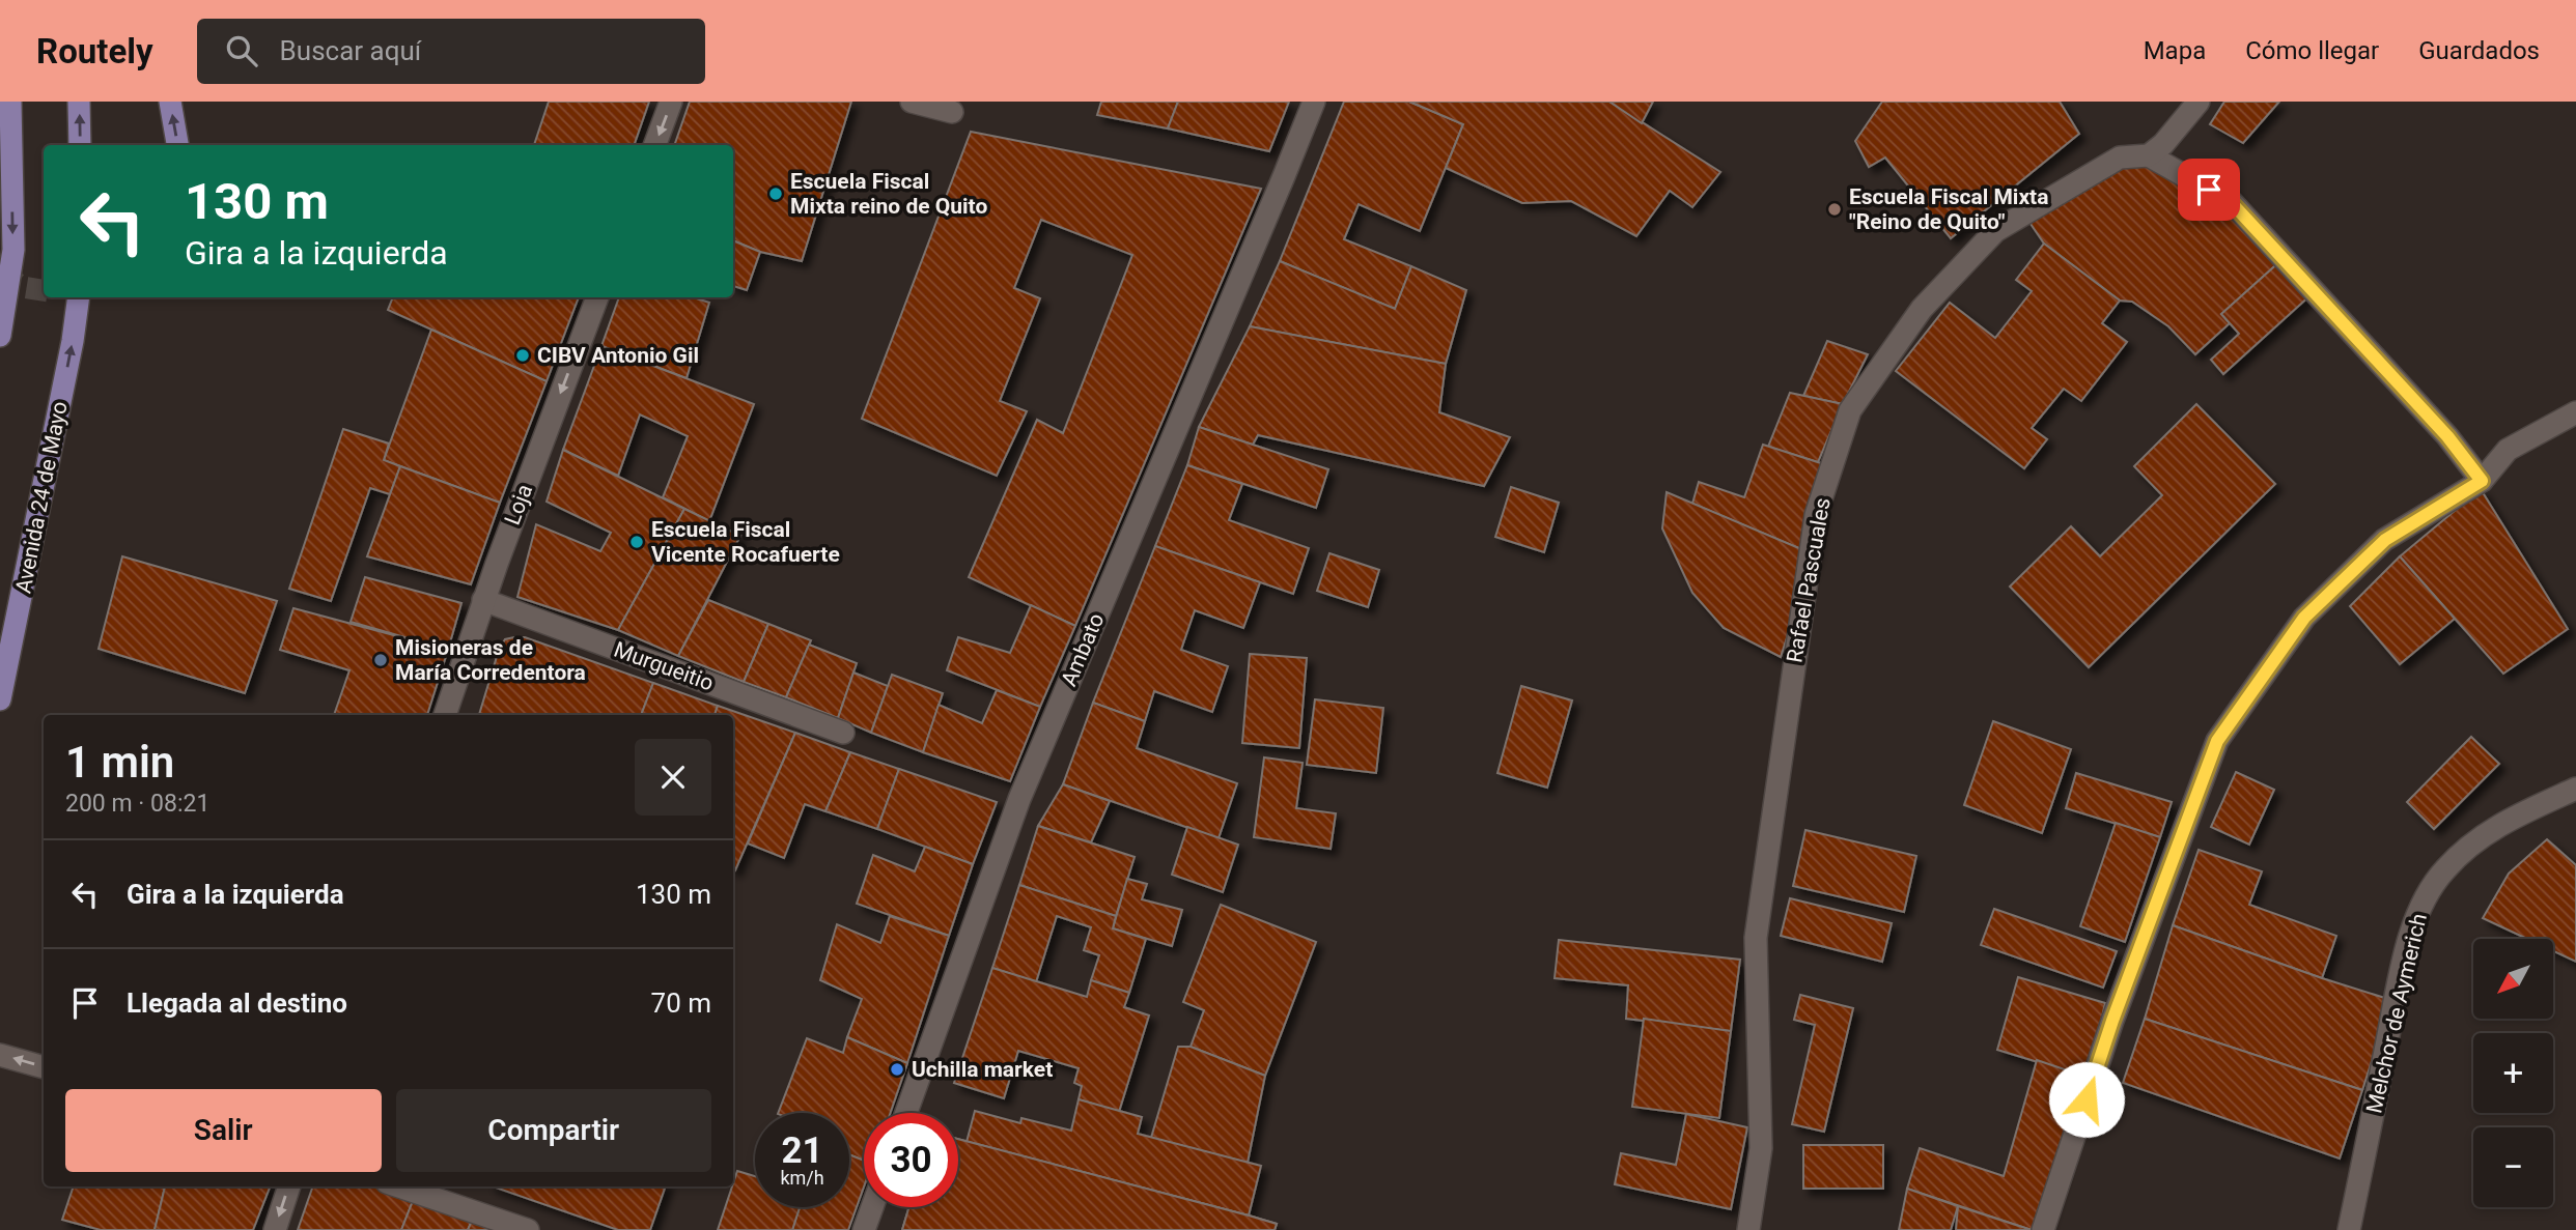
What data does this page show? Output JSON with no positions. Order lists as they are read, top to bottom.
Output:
{
  "streets": {
    "main road": ["Avenida 24 de Mayo"],
    "street": [
      "Loja",
      "Rafael Pascuales",
      "Ambato",
      "Murgueitio",
      "Melchor de Aymerich"
    ]
  },
  "crossings": [
    ["Loja", "Murgueitio"]
  ],
  "one_way": ["Avenida 24 de Mayo", "Loja"],
  "places": [
    "Escuela Fiscal Mixta reino de Quito",
    "Escuela Fiscal Mixta \"Reino de Quito\"",
    "CIBV Antonio Gil",
    "Escuela Fiscal Vicente Rocafuerte",
    "Misioneras de María Corredentora",
    "Uchilla market"
  ],
  "north": "bottom left",
  "page": {
    "header": "Routely",
    "search": "Buscar aquí",
    "nav": ["Mapa", "Cómo llegar", "Guardados"],
    "turn": ["130 m", "Gira a la izquierda"],
    "heading": ["1 min", "200 m · 08:21"],
    "list": [
      {
        "name": "Gira a la izquierda",
        "value": "130 m"
      },
      {
        "name": "Llegada al destino",
        "value": "70 m"
      }
    ],
    "map_buttons": ["+", "−"],
    "buttons": ["Salir", "Compartir"],
    "speed": "21 km/h",
    "limit": "30"
  }
}
